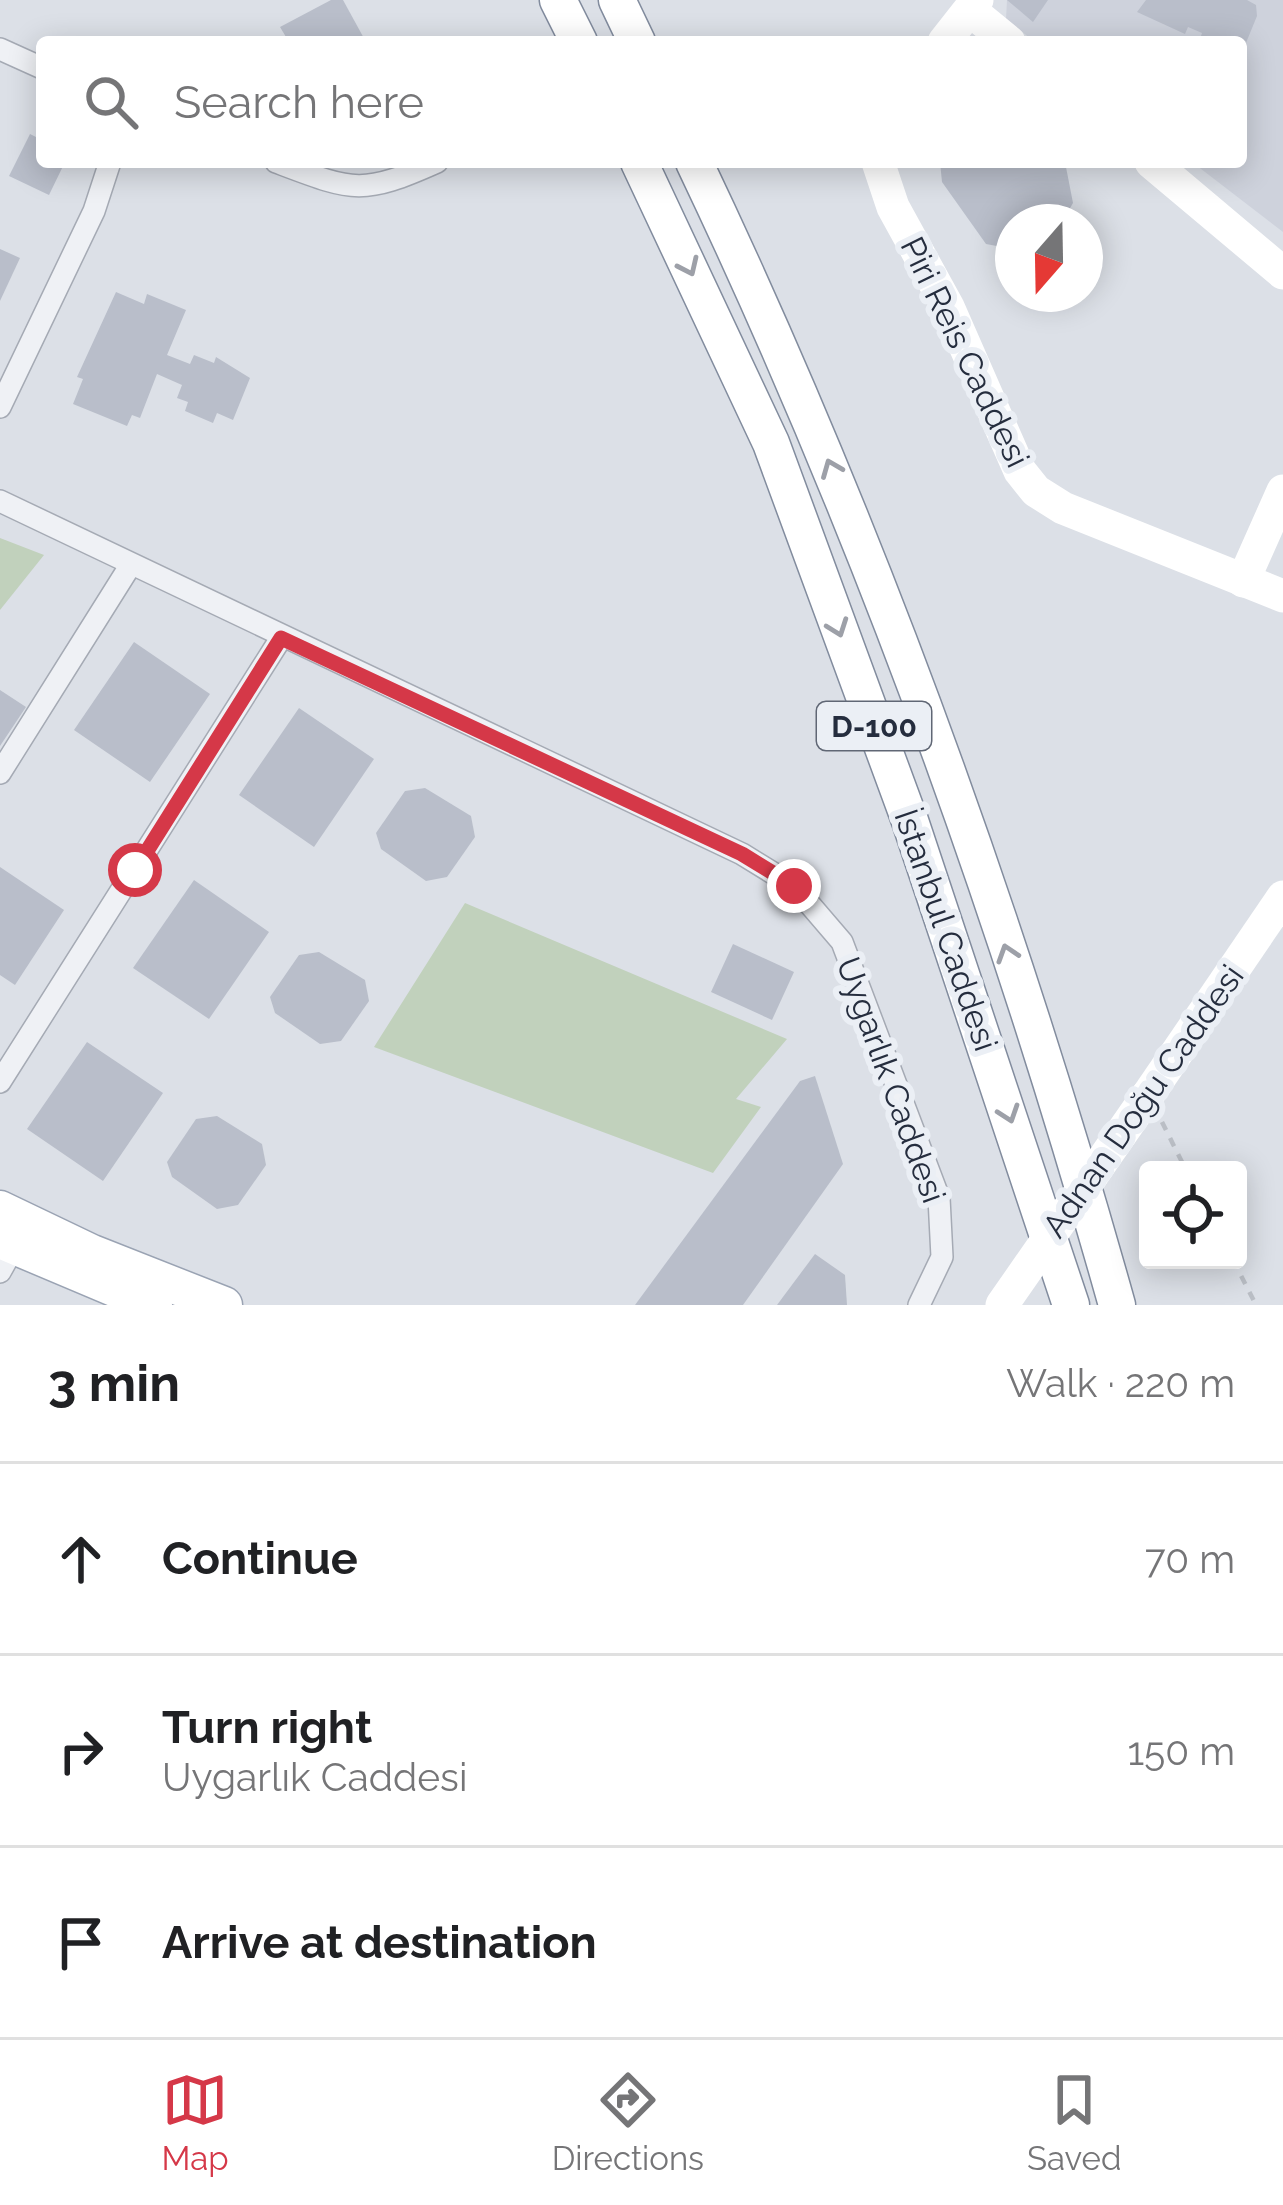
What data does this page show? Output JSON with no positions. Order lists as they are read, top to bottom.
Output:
{
  "streets": {
    "main road": [
      "Piri Reis Caddesi",
      "D-100",
      "İstanbul Caddesi",
      "Adnan Doğu Caddesi"
    ],
    "street": ["Uygarlık Caddesi"]
  },
  "north": "bottom",
  "page": {
    "search": "Search here",
    "heading": ["3 min", "Walk · 220 m"],
    "list": [
      ["Continue", "70 m"],
      ["Turn right", "Uygarlık Caddesi", "150 m"],
      "Arrive at destination"
    ],
    "nav": ["Map", "Directions", "Saved"]
  }
}
